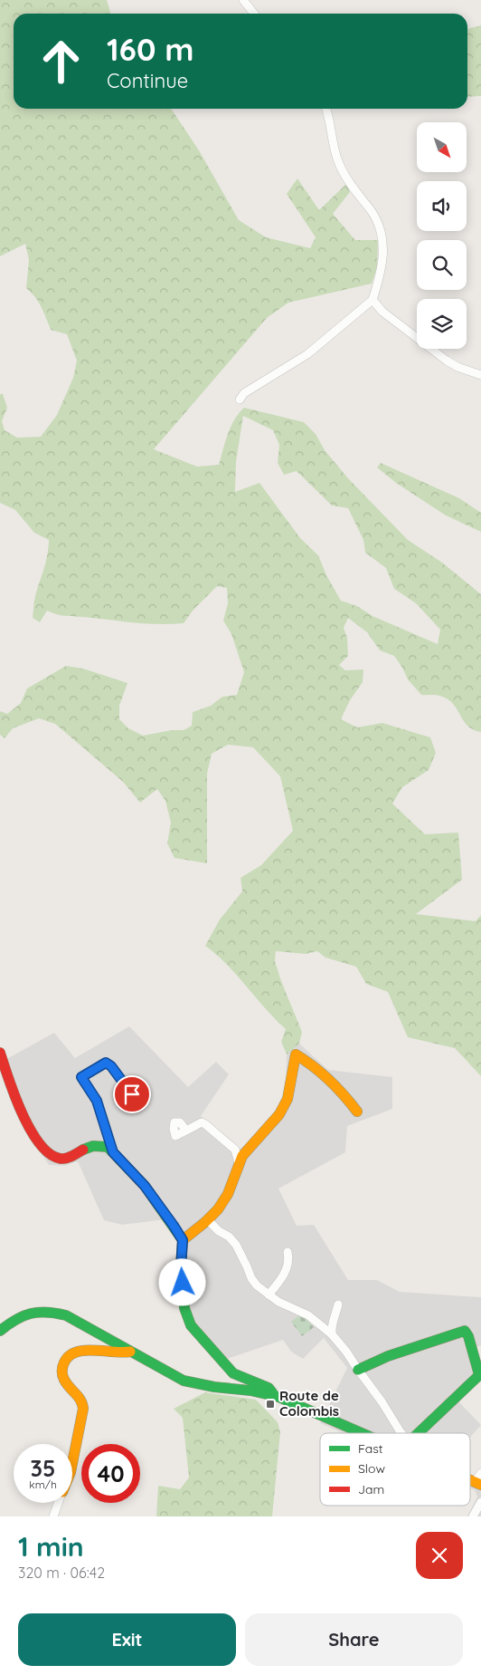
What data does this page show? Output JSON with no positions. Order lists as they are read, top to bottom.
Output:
{
  "places": {
    "transit": ["Route de Colombis"]
  },
  "legend": ["Fast", "Slow", "Jam"],
  "north": "bottom right",
  "page": {
    "turn": ["160 m", "Continue"],
    "speed": "35 km/h",
    "limit": "40",
    "heading": ["1 min", "320 m · 06:42"],
    "buttons": ["Exit", "Share"]
  }
}
